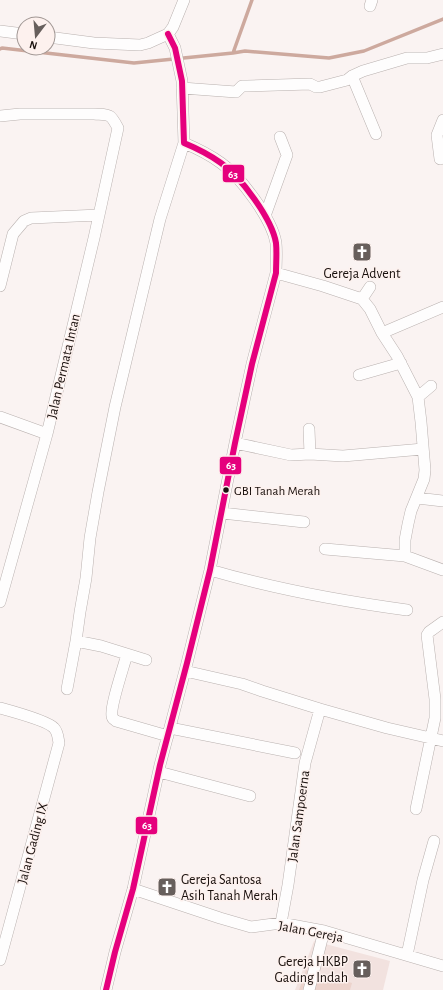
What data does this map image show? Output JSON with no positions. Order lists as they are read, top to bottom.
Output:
{
  "streets": {
    "street": [
      "Jalan Permata Intan",
      "Jalan Sampoerna",
      "Jalan Gading IX",
      "Jalan Gereja"
    ]
  },
  "crossings": [
    ["Jalan Sampoerna", "Jalan Gereja"]
  ],
  "places": {
    "church": ["Gereja Advent", "Gereja Santosa Asih Tanah Merah", "Gereja HKBP Gading Indah"],
    "other": ["GBI Tanah Merah"]
  },
  "lines": ["transit line 63"],
  "north": "bottom"
}
